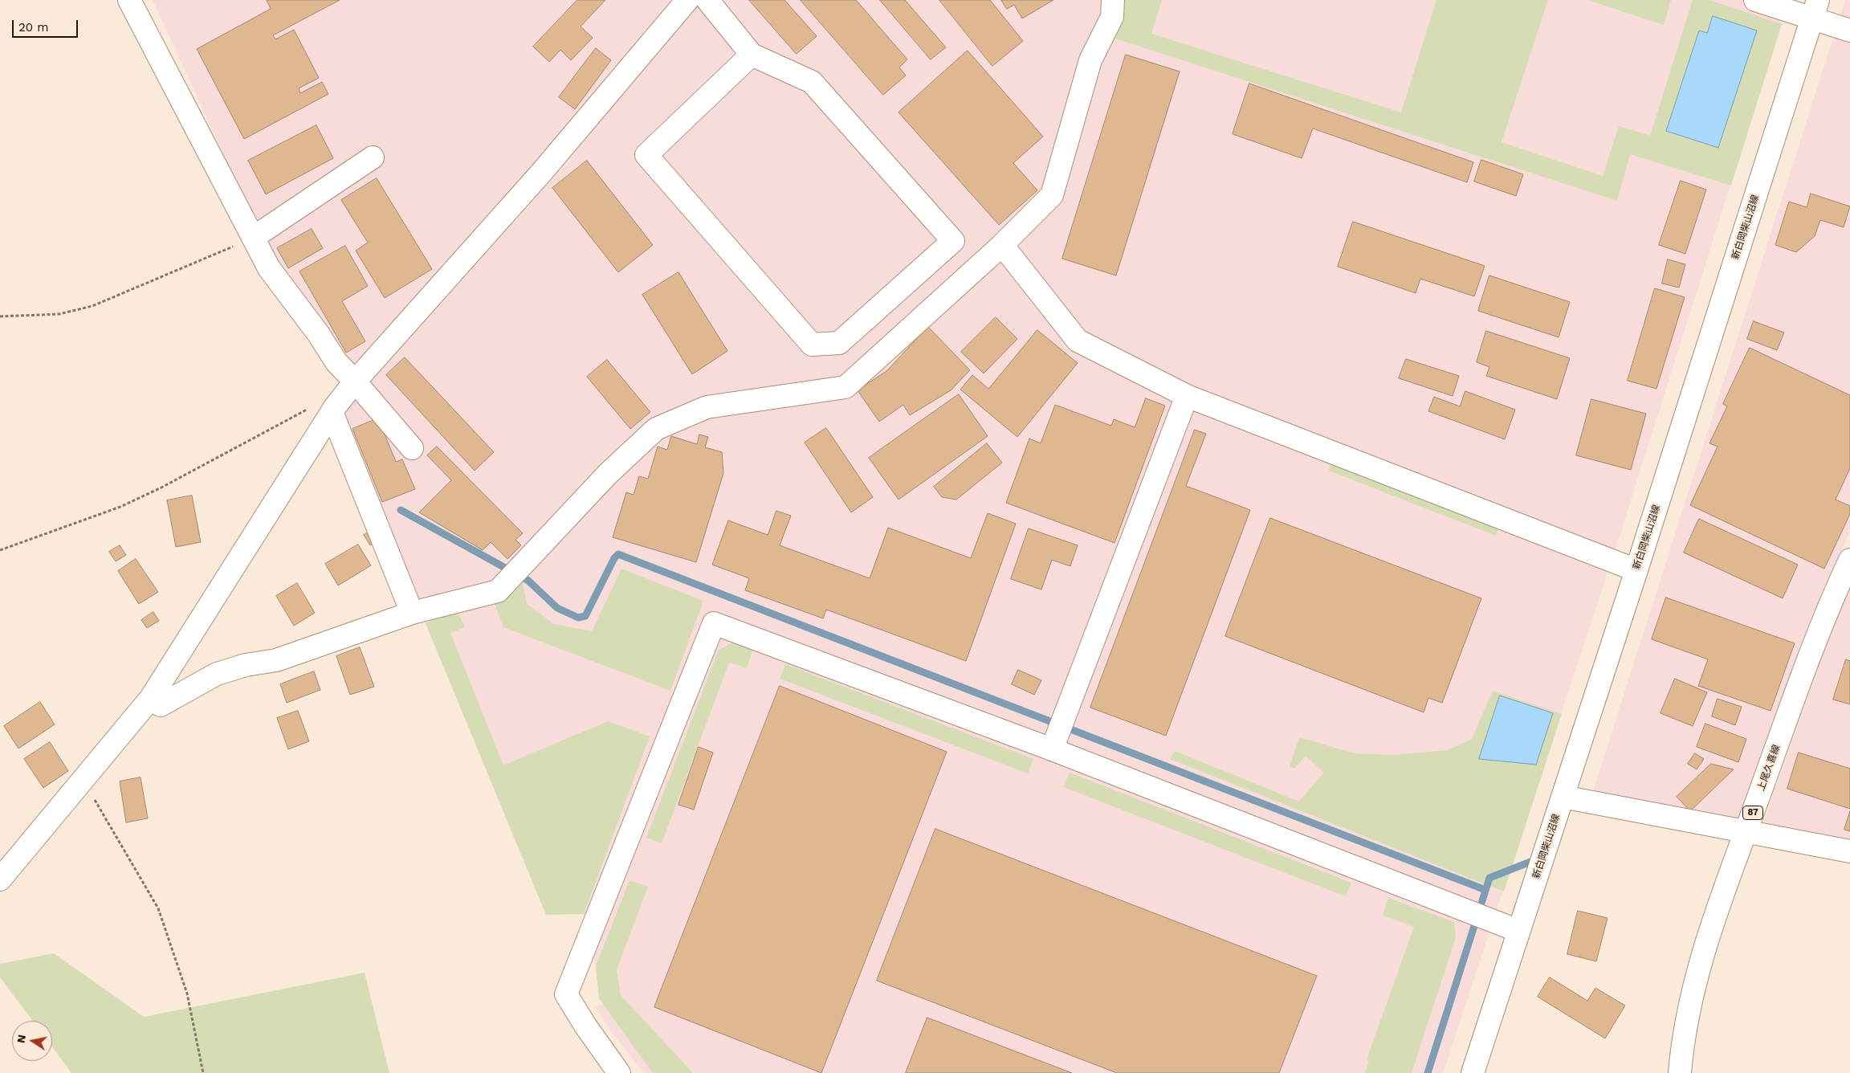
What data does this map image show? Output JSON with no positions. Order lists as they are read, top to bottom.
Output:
{
  "streets": {
    "street": ["新白岡柴山沼線", "上尾久喜線", "87"]
  },
  "scale_bar": "20 m",
  "north": "left"
}
